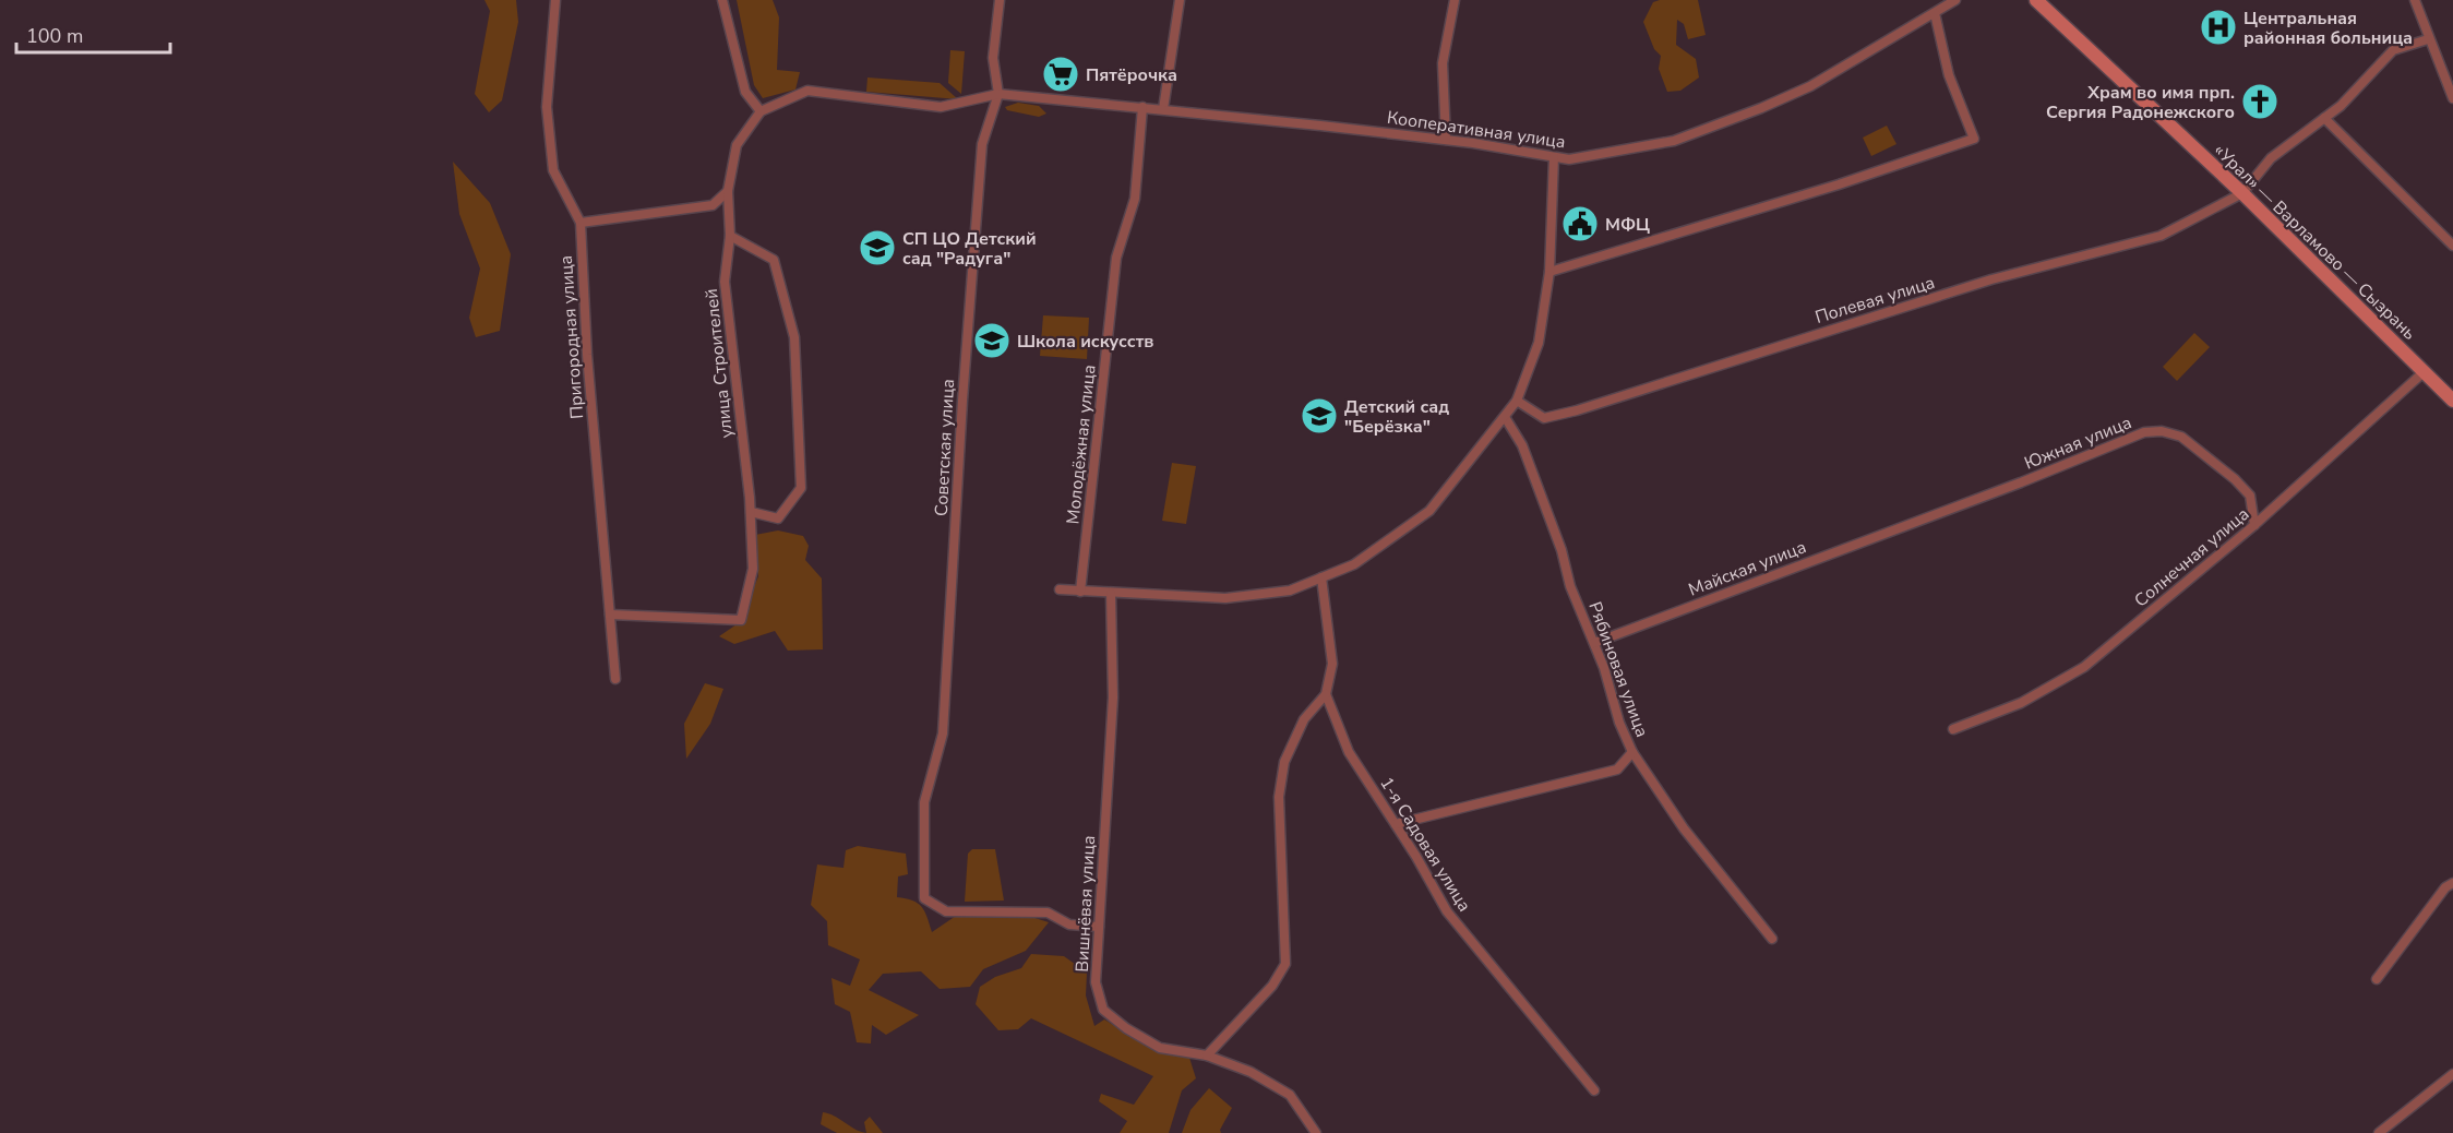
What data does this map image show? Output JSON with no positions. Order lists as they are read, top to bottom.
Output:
{
  "streets": {
    "main road": ["«Урал» — Варламово — Сызрань"],
    "street": [
      "Кооперативная улица",
      "Полевая улица",
      "Пригородная улица",
      "улица Строителей",
      "Южная улица",
      "Молодёжная улица",
      "Советская улица",
      "Солнечная улица",
      "Майская улица",
      "Рябиновая улица",
      "1-я Садовая улица",
      "Вишнёвая улица"
    ]
  },
  "crossings": [
    ["Кооперативная улица", "улица Строителей"],
    ["Кооперативная улица", "Молодёжная улица"],
    ["Кооперативная улица", "Советская улица"],
    ["«Урал» — Варламово — Сызрань", "Полевая улица"],
    ["«Урал» — Варламово — Сызрань", "Солнечная улица"],
    ["Пригородная улица", "улица Строителей"],
    ["Южная улица", "Солнечная улица"],
    ["Южная улица", "Майская улица"],
    ["Советская улица", "Вишнёвая улица"],
    ["Майская улица", "Рябиновая улица"]
  ],
  "places": {
    "hospital": ["Центральная районная больница"],
    "supermarket": ["Пятёрочка"],
    "church": ["Храм во имя прп. Сергия Радонежского"],
    "public building": ["МФЦ"],
    "school or university": ["СП ЦО Детский сад \"Радуга\"", "Школа искусств", "Детский сад \"Берёзка\""]
  },
  "scale_bar": "100 m"
}
